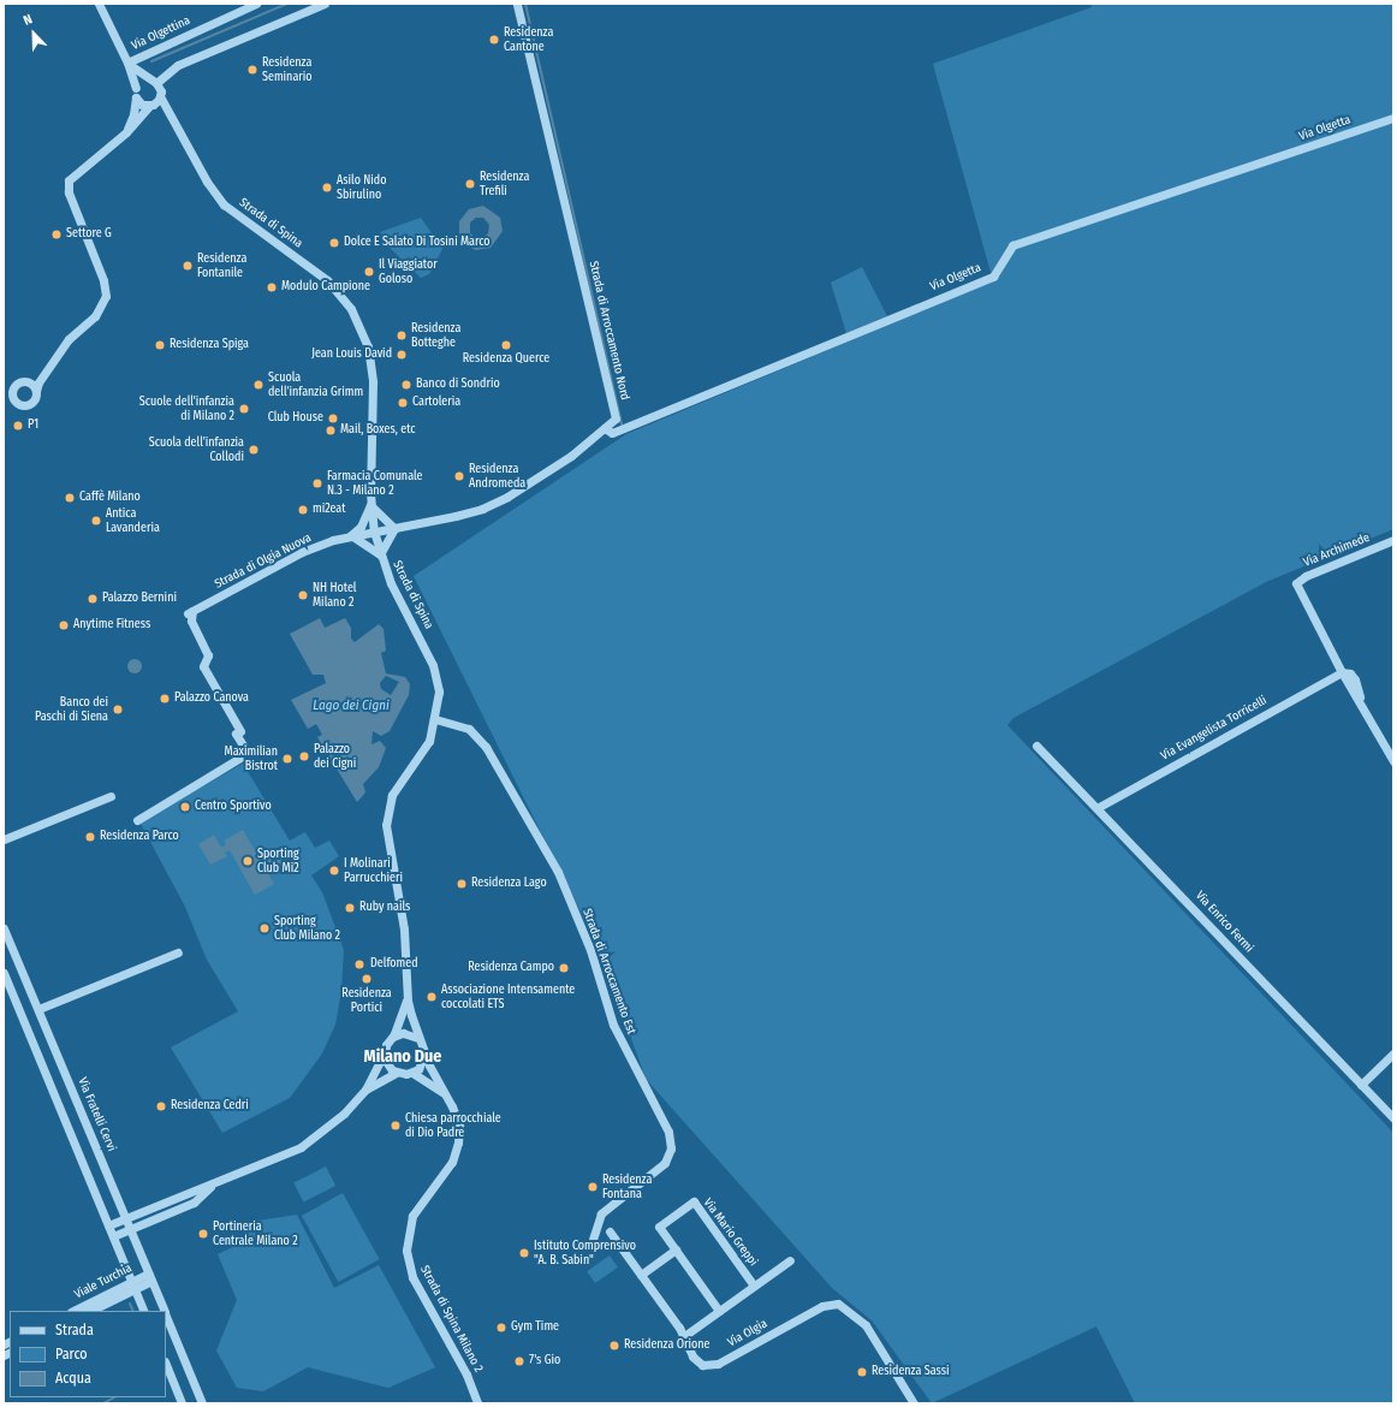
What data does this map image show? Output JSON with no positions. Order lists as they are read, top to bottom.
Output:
{
  "streets": {
    "street": [
      "Via Olgettina",
      "Via Olgetta",
      "Strada di Spina",
      "Strada di Arroccamento Nord",
      "Via Archimede",
      "Strada di Olgia Nuova",
      "Via Evangelista Torricelli",
      "Via Enrico Fermi",
      "Strada di Arroccamento Est",
      "Via Fratelli Cervi",
      "Via Mario Greppi",
      "Viale Turchia",
      "Strada di Spina Milano 2",
      "Via Olgia"
    ]
  },
  "crossings": [
    ["Via Olgettina", "Strada di Spina"],
    ["Via Olgetta", "Strada di Arroccamento Nord"],
    ["Strada di Spina", "Strada di Arroccamento Nord"],
    ["Strada di Spina", "Strada di Olgia Nuova"],
    ["Strada di Spina", "Strada di Arroccamento Est"],
    ["Strada di Spina", "Strada di Spina Milano 2"],
    ["Strada di Arroccamento Nord", "Strada di Olgia Nuova"],
    ["Via Archimede", "Via Evangelista Torricelli"],
    ["Via Evangelista Torricelli", "Via Enrico Fermi"],
    ["Via Fratelli Cervi", "Viale Turchia"]
  ],
  "districts": ["Milano Due"],
  "water": ["Lago dei Cigni"],
  "places": [
    "Residenza Cantone",
    "Residenza Seminario",
    "Residenza Trefili",
    "Asilo Nido Sbirulino",
    "Settore G",
    "Dolce E Salato Di Tosini Marco",
    "Residenza Fontanile",
    "Il Viaggiator Goloso",
    "Modulo Campione",
    "Residenza Botteghe",
    "Residenza Spiga",
    "Residenza Querce",
    "Jean Louis David",
    "Scuola dell’infanzia Grimm",
    "Banco di Sondrio",
    "Cartoleria",
    "Scuole dell'infanzia di Milano 2",
    "Club House",
    "P1",
    "Mail, Boxes, etc",
    "Scuola dell’infanzia Collodi",
    "Residenza Andromeda",
    "Farmacia Comunale N.3 - Milano 2",
    "Caffè Milano",
    "mi2eat",
    "Antica Lavanderia",
    "NH Hotel Milano 2",
    "Palazzo Bernini",
    "Anytime Fitness",
    "Palazzo Canova",
    "Banco dei Paschi di Siena",
    "Palazzo dei Cigni",
    "Maximilian Bistrot",
    "Centro Sportivo",
    "Residenza Parco",
    "Sporting Club Mi2",
    "I Molinari Parrucchieri",
    "Residenza Lago",
    "Ruby nails",
    "Sporting Club Milano 2",
    "Delfomed",
    "Residenza Campo",
    "Residenza Portici",
    "Associazione Intensamente coccolati ETS",
    "Residenza Cedri",
    "Chiesa parrocchiale di Dio Padre",
    "Residenza Fontana",
    "Portineria Centrale Milano 2",
    "Istituto Comprensivo \"A. B. Sabin\"",
    "Gym Time",
    "Residenza Orione",
    "7's Gio",
    "Residenza Sassi"
  ],
  "legend": ["Strada", "Parco", "Acqua"],
  "north": "top left"
}
